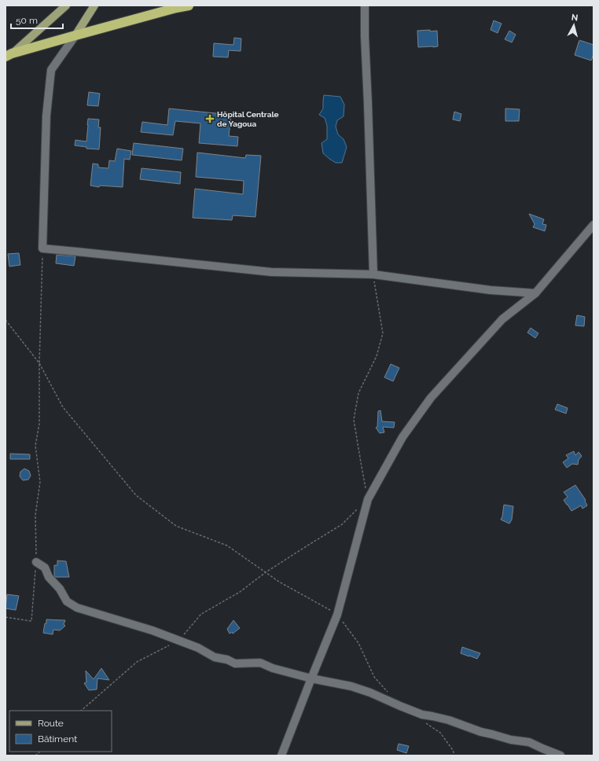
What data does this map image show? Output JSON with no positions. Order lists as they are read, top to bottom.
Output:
{
  "places": {
    "health": ["Hôpital Centrale de Yagoua"]
  },
  "legend": ["Route", "Bâtiment"],
  "scale_bar": "50 m",
  "north": "top"
}
